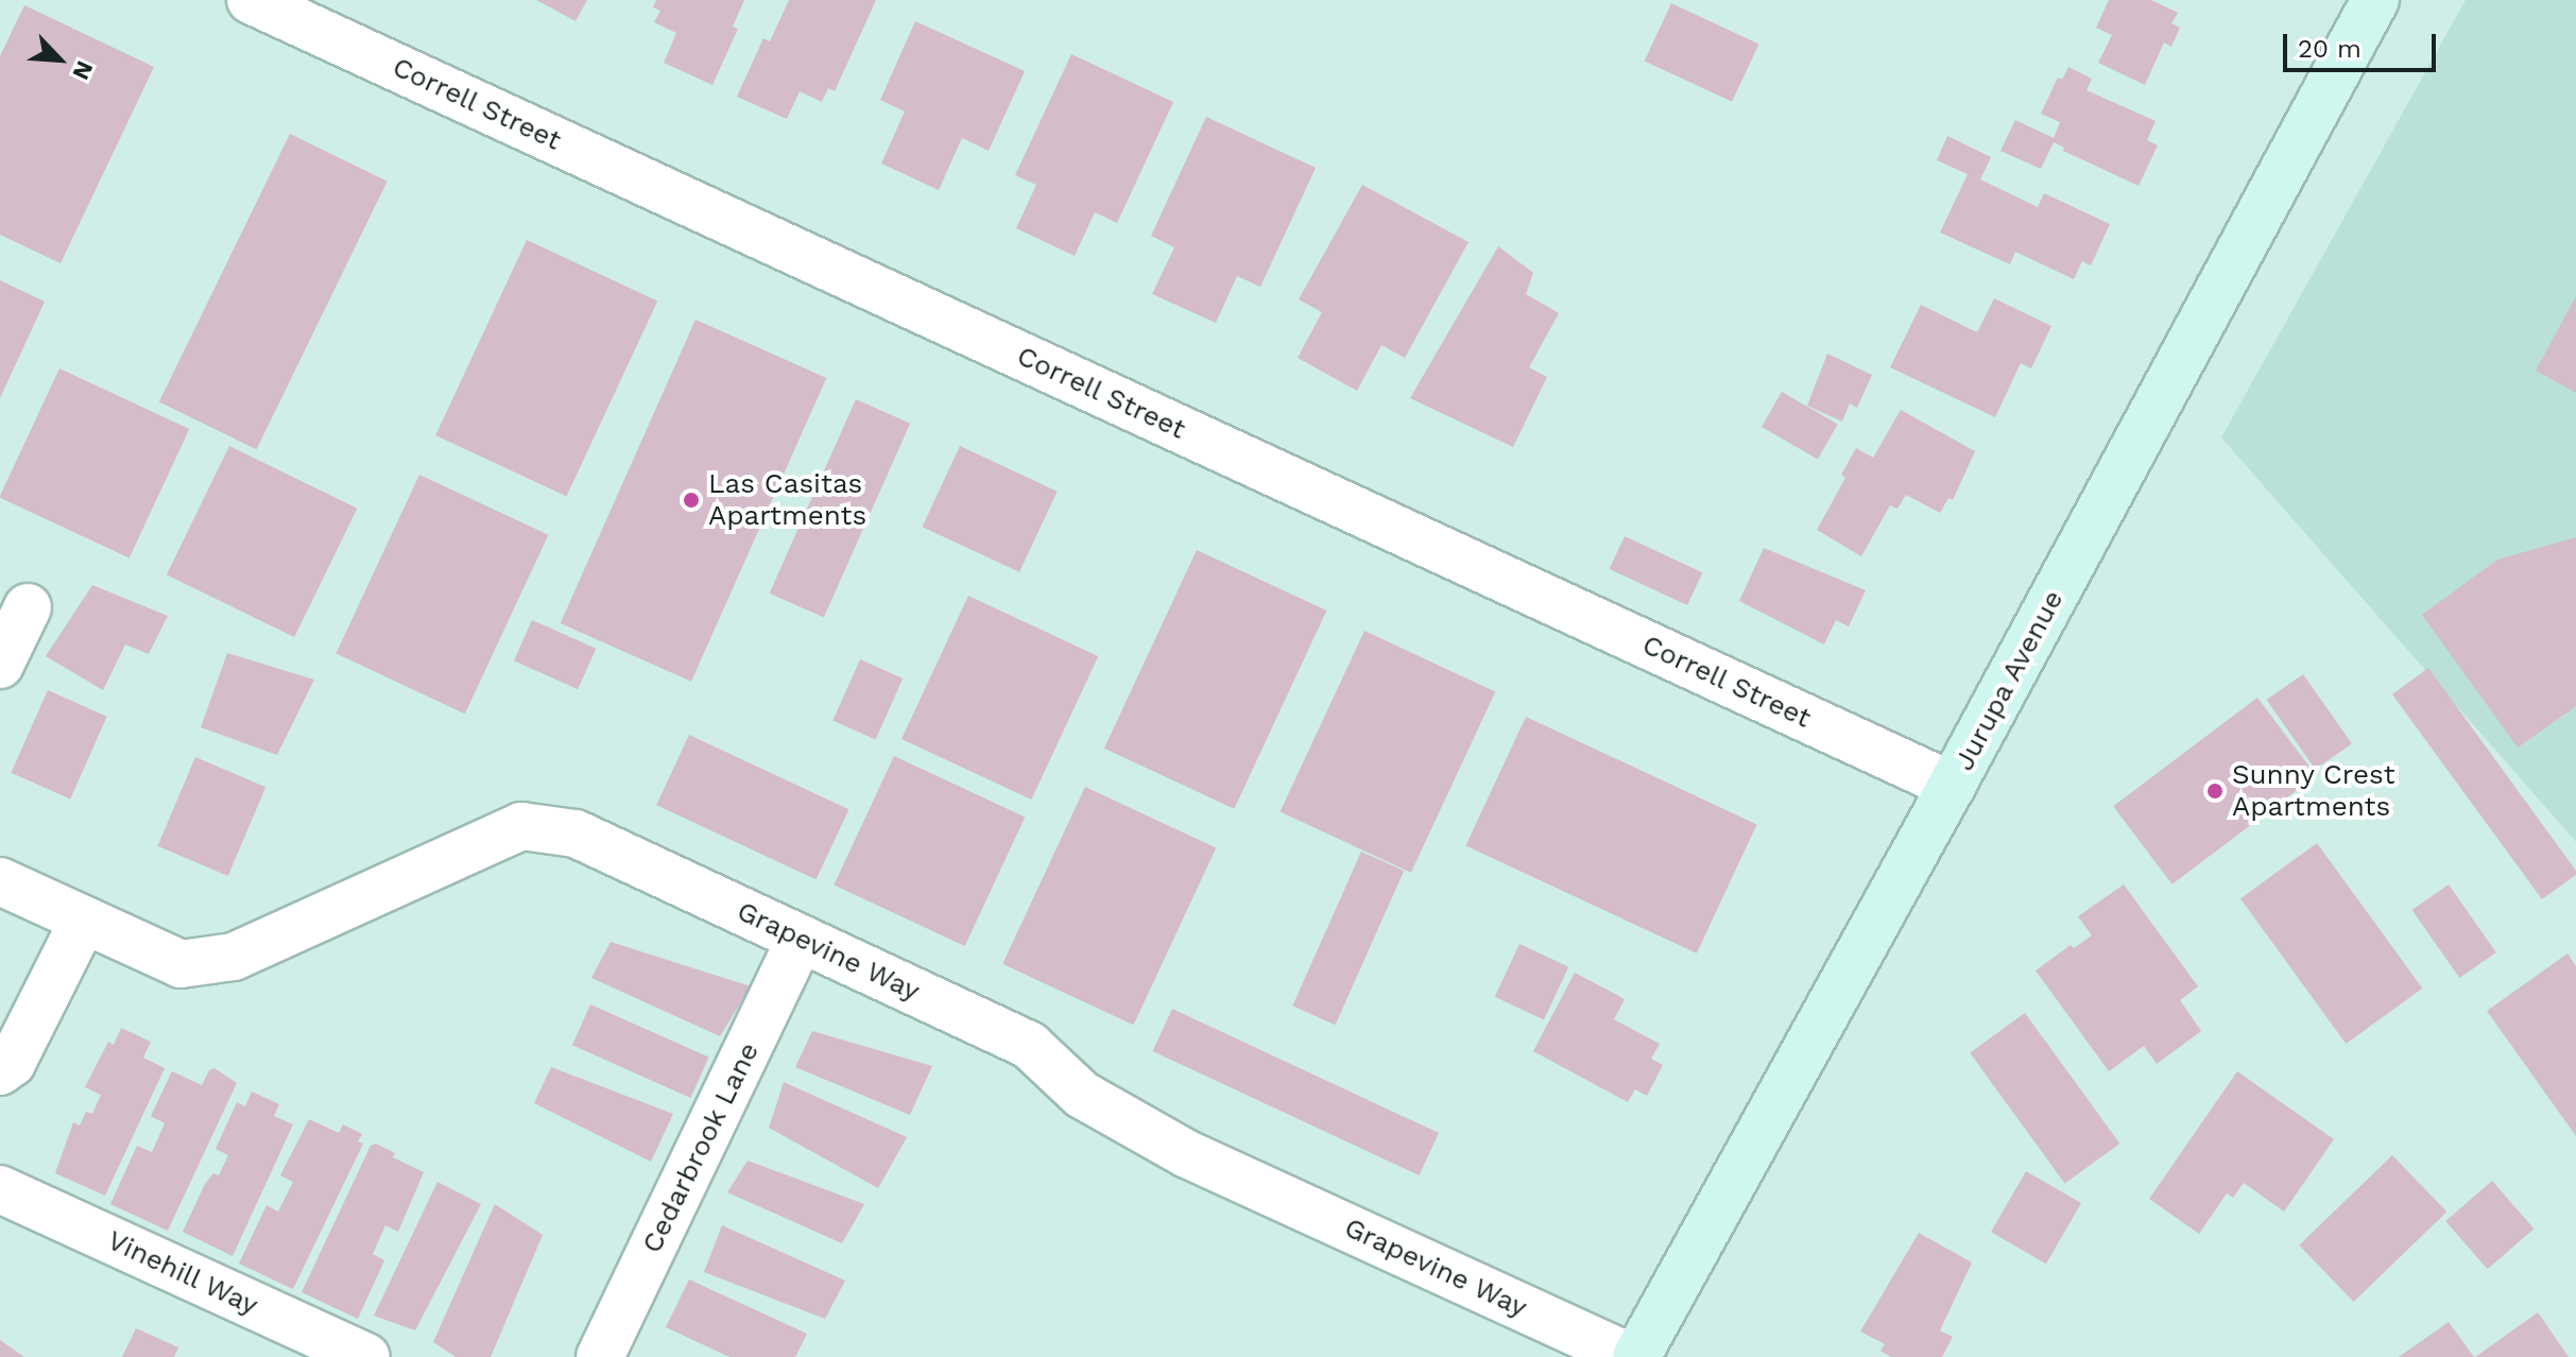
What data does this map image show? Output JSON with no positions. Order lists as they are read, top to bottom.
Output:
{
  "streets": {
    "main road": ["Jurupa Avenue"],
    "street": [
      "Correll Street",
      "Grapevine Way",
      "Cedarbrook Lane",
      "Vinehill Way"
    ]
  },
  "crossings": [
    ["Correll Street", "Jurupa Avenue"],
    ["Jurupa Avenue", "Grapevine Way"],
    ["Grapevine Way", "Cedarbrook Lane"]
  ],
  "places": ["Las Casitas Apartments", "Sunny Crest Apartments"],
  "scale_bar": "20 m",
  "north": "bottom right"
}
